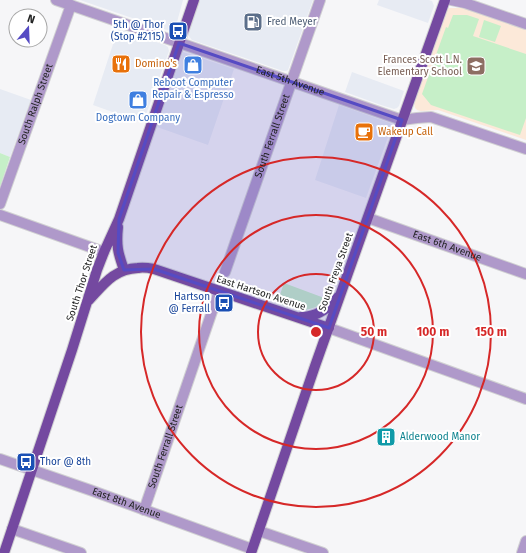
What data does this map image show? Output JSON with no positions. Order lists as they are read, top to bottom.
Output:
{
  "streets": {
    "main road": ["South Freya Street", "South Thor Street", "East Hartson Avenue"],
    "street": [
      "East 5th Avenue",
      "South Ralph Street",
      "South Ferrall Street",
      "East 6th Avenue",
      "East 8th Avenue"
    ]
  },
  "crossings": [
    ["East 5th Avenue", "South Ralph Street"],
    ["East 5th Avenue", "South Ferrall Street"],
    ["East 5th Avenue", "South Freya Street"],
    ["East 5th Avenue", "South Thor Street"],
    ["South Ferrall Street", "East Hartson Avenue"],
    ["South Ferrall Street", "East 8th Avenue"],
    ["East 6th Avenue", "South Freya Street"],
    ["South Freya Street", "East Hartson Avenue"],
    ["South Freya Street", "East 8th Avenue"],
    ["South Thor Street", "East Hartson Avenue"],
    ["South Thor Street", "East 8th Avenue"]
  ],
  "places": {
    "fuel station": ["Fred Meyer"],
    "bus stop": ["5th @ Thor (Stop #2115)", "Hartson @ Ferrall", "Thor @ 8th"],
    "restaurant": ["Domino's"],
    "shop": ["Reboot Computer Repair & Espresso", "Dogtown Company"],
    "school or university": ["Frances Scott L.N. Elementary School"],
    "cafe": ["Wakeup Call"],
    "building": ["Alderwood Manor"]
  },
  "north": "top",
  "rings": ["50 m", "100 m", "150 m"]
}
